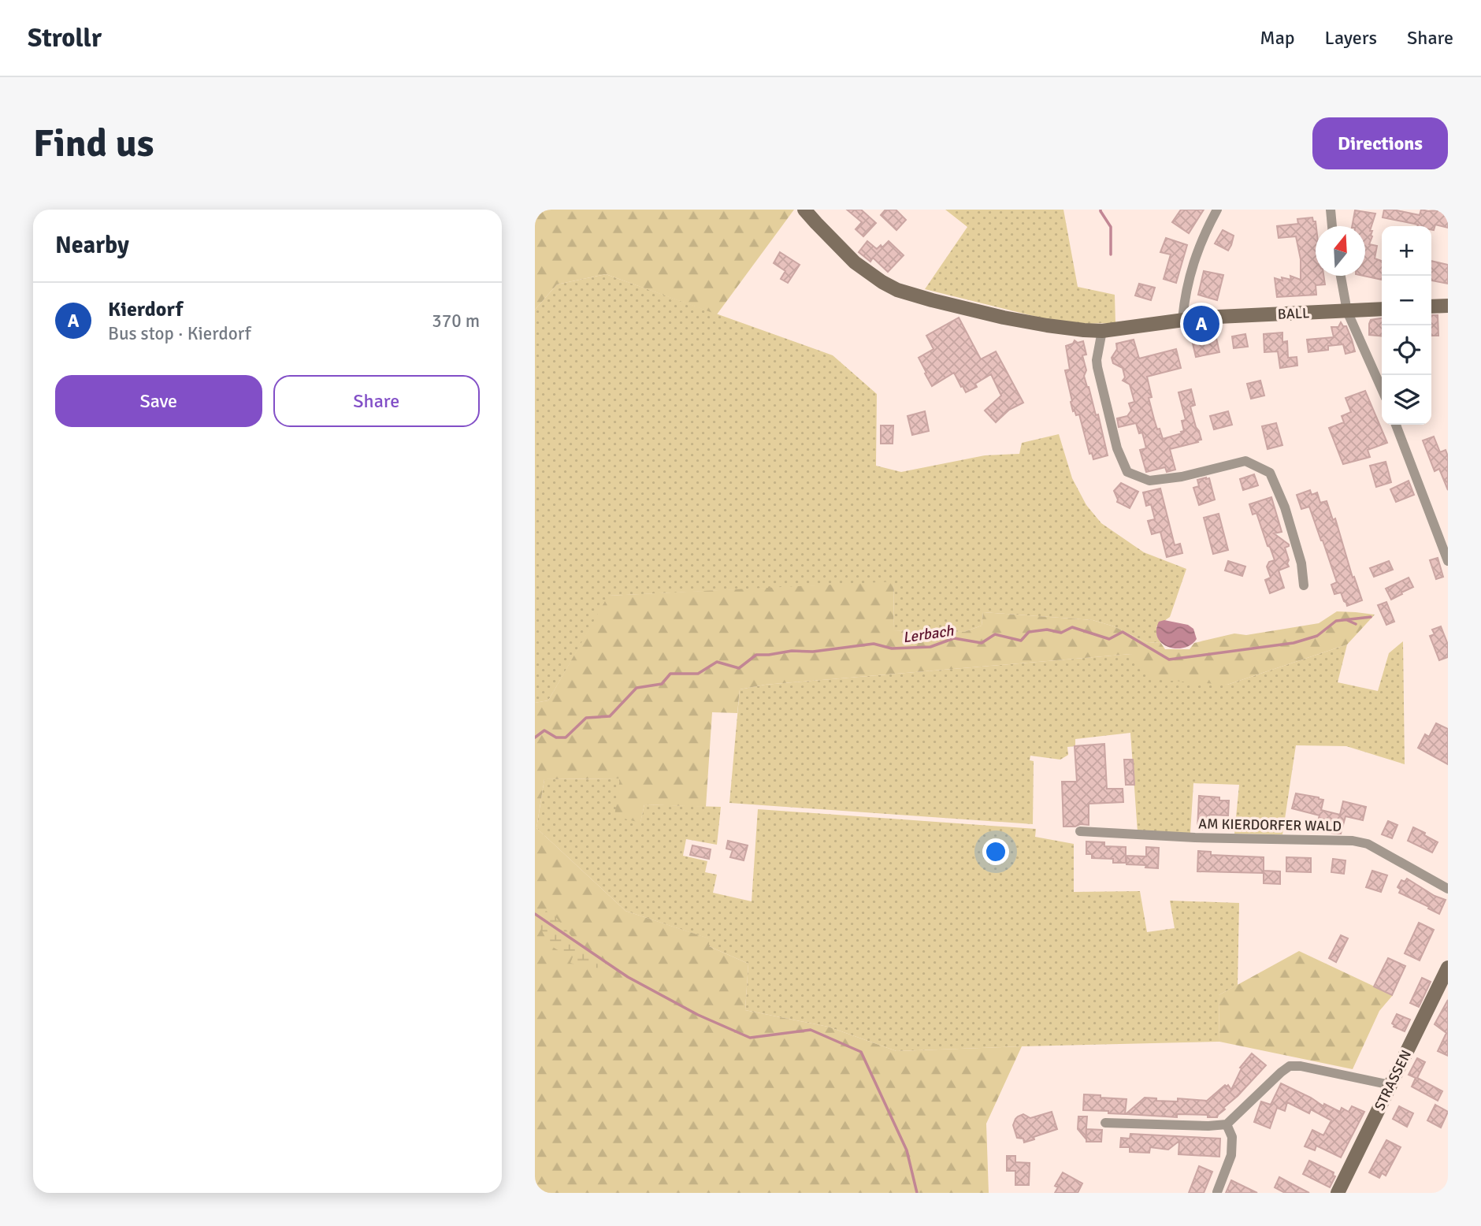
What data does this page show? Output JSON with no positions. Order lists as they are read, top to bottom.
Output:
{
  "streets": {
    "main road": ["BALL", "STRASSEN"],
    "street": ["AM KIERDORFER WALD"]
  },
  "water": ["Lerbach"],
  "north": "top",
  "page": {
    "header": "Strollr",
    "nav": ["Map", "Layers", "Share"],
    "buttons": [
      "Directions",
      ["Save", "Share"]
    ],
    "title": "Find us",
    "heading": "Nearby",
    "map_buttons": ["+", "−"],
    "list": [
      {
        "mark": "A",
        "name": "Kierdorf",
        "note": "Bus stop · Kierdorf",
        "value": "370 m"
      }
    ],
    "pins": "A"
  }
}
